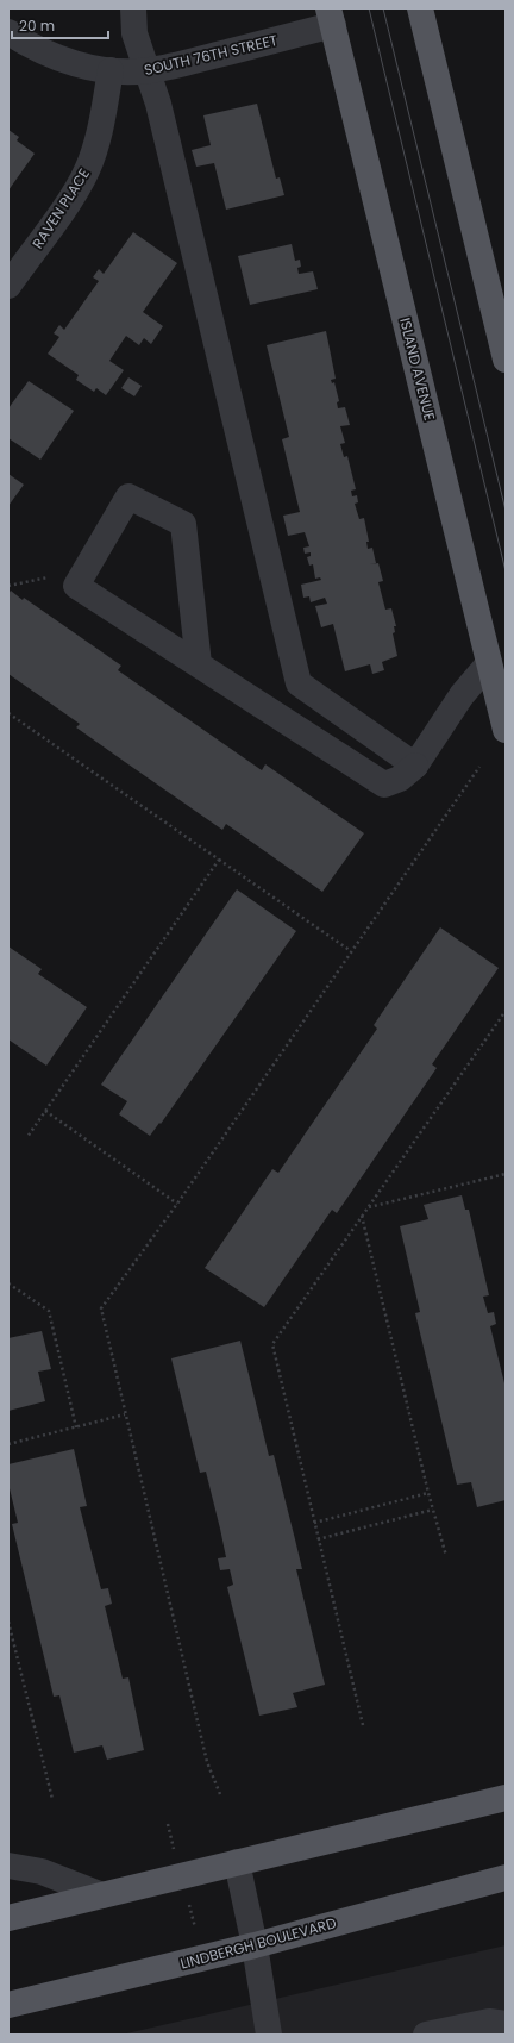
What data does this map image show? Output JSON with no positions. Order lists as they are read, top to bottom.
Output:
{
  "streets": {
    "main road": ["ISLAND AVENUE", "LINDBERGH BOULEVARD"],
    "street": ["SOUTH 76TH STREET", "RAVEN PLACE"]
  },
  "crossings": [
    ["SOUTH 76TH STREET", "RAVEN PLACE"],
    ["SOUTH 76TH STREET", "ISLAND AVENUE"]
  ],
  "scale_bar": "20 m"
}
